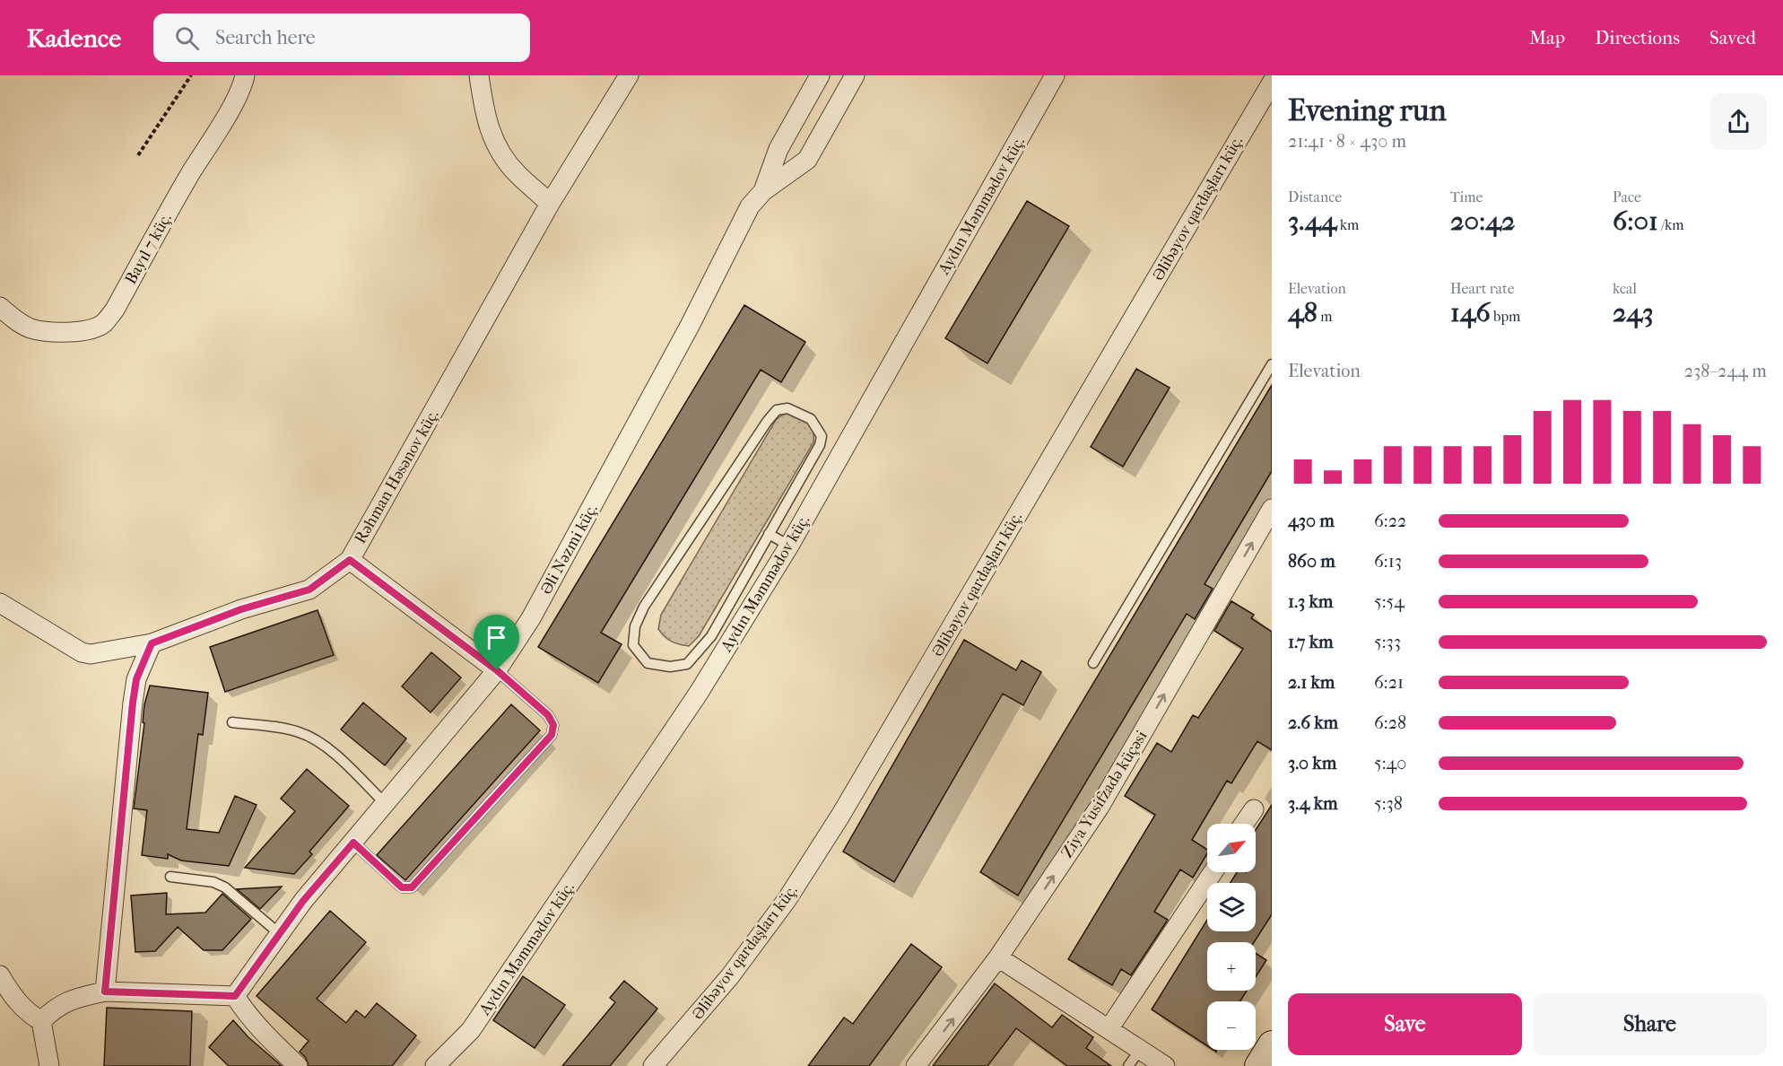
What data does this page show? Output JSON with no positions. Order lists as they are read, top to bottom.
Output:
{
  "streets": {
    "street": [
      "Aydın Məmmədov küç.",
      "Əlibəyov qardaşları küç.",
      "Bayıl 7 küç.",
      "Rəhman Həsənov küç.",
      "Əli Nəzmi küç.",
      "Ziya Yusifzadə küçəsi"
    ]
  },
  "north": "top right",
  "page": {
    "header": "Kadence",
    "search": "Search here",
    "nav": ["Map", "Directions", "Saved"],
    "heading": ["Evening run", "21:41 · 8 × 430 m"],
    "stats": [
      ["Distance", "3.44 km"],
      ["Time", "20:42"],
      ["Pace", "6:01 /km"],
      ["Elevation", "48 m"],
      ["Heart rate", "146 bpm"],
      ["kcal", "243"]
    ],
    "chart": ["Elevation", "238–244 m"],
    "list": [
      {
        "name": "430 m",
        "note": "6:22"
      },
      {
        "name": "860 m",
        "note": "6:13"
      },
      {
        "name": "1.3 km",
        "note": "5:54"
      },
      {
        "name": "1.7 km",
        "note": "5:33"
      },
      {
        "name": "2.1 km",
        "note": "6:21"
      },
      {
        "name": "2.6 km",
        "note": "6:28"
      },
      {
        "name": "3.0 km",
        "note": "5:40"
      },
      {
        "name": "3.4 km",
        "note": "5:38"
      }
    ],
    "map_buttons": ["+", "−"],
    "buttons": ["Save", "Share"]
  }
}
